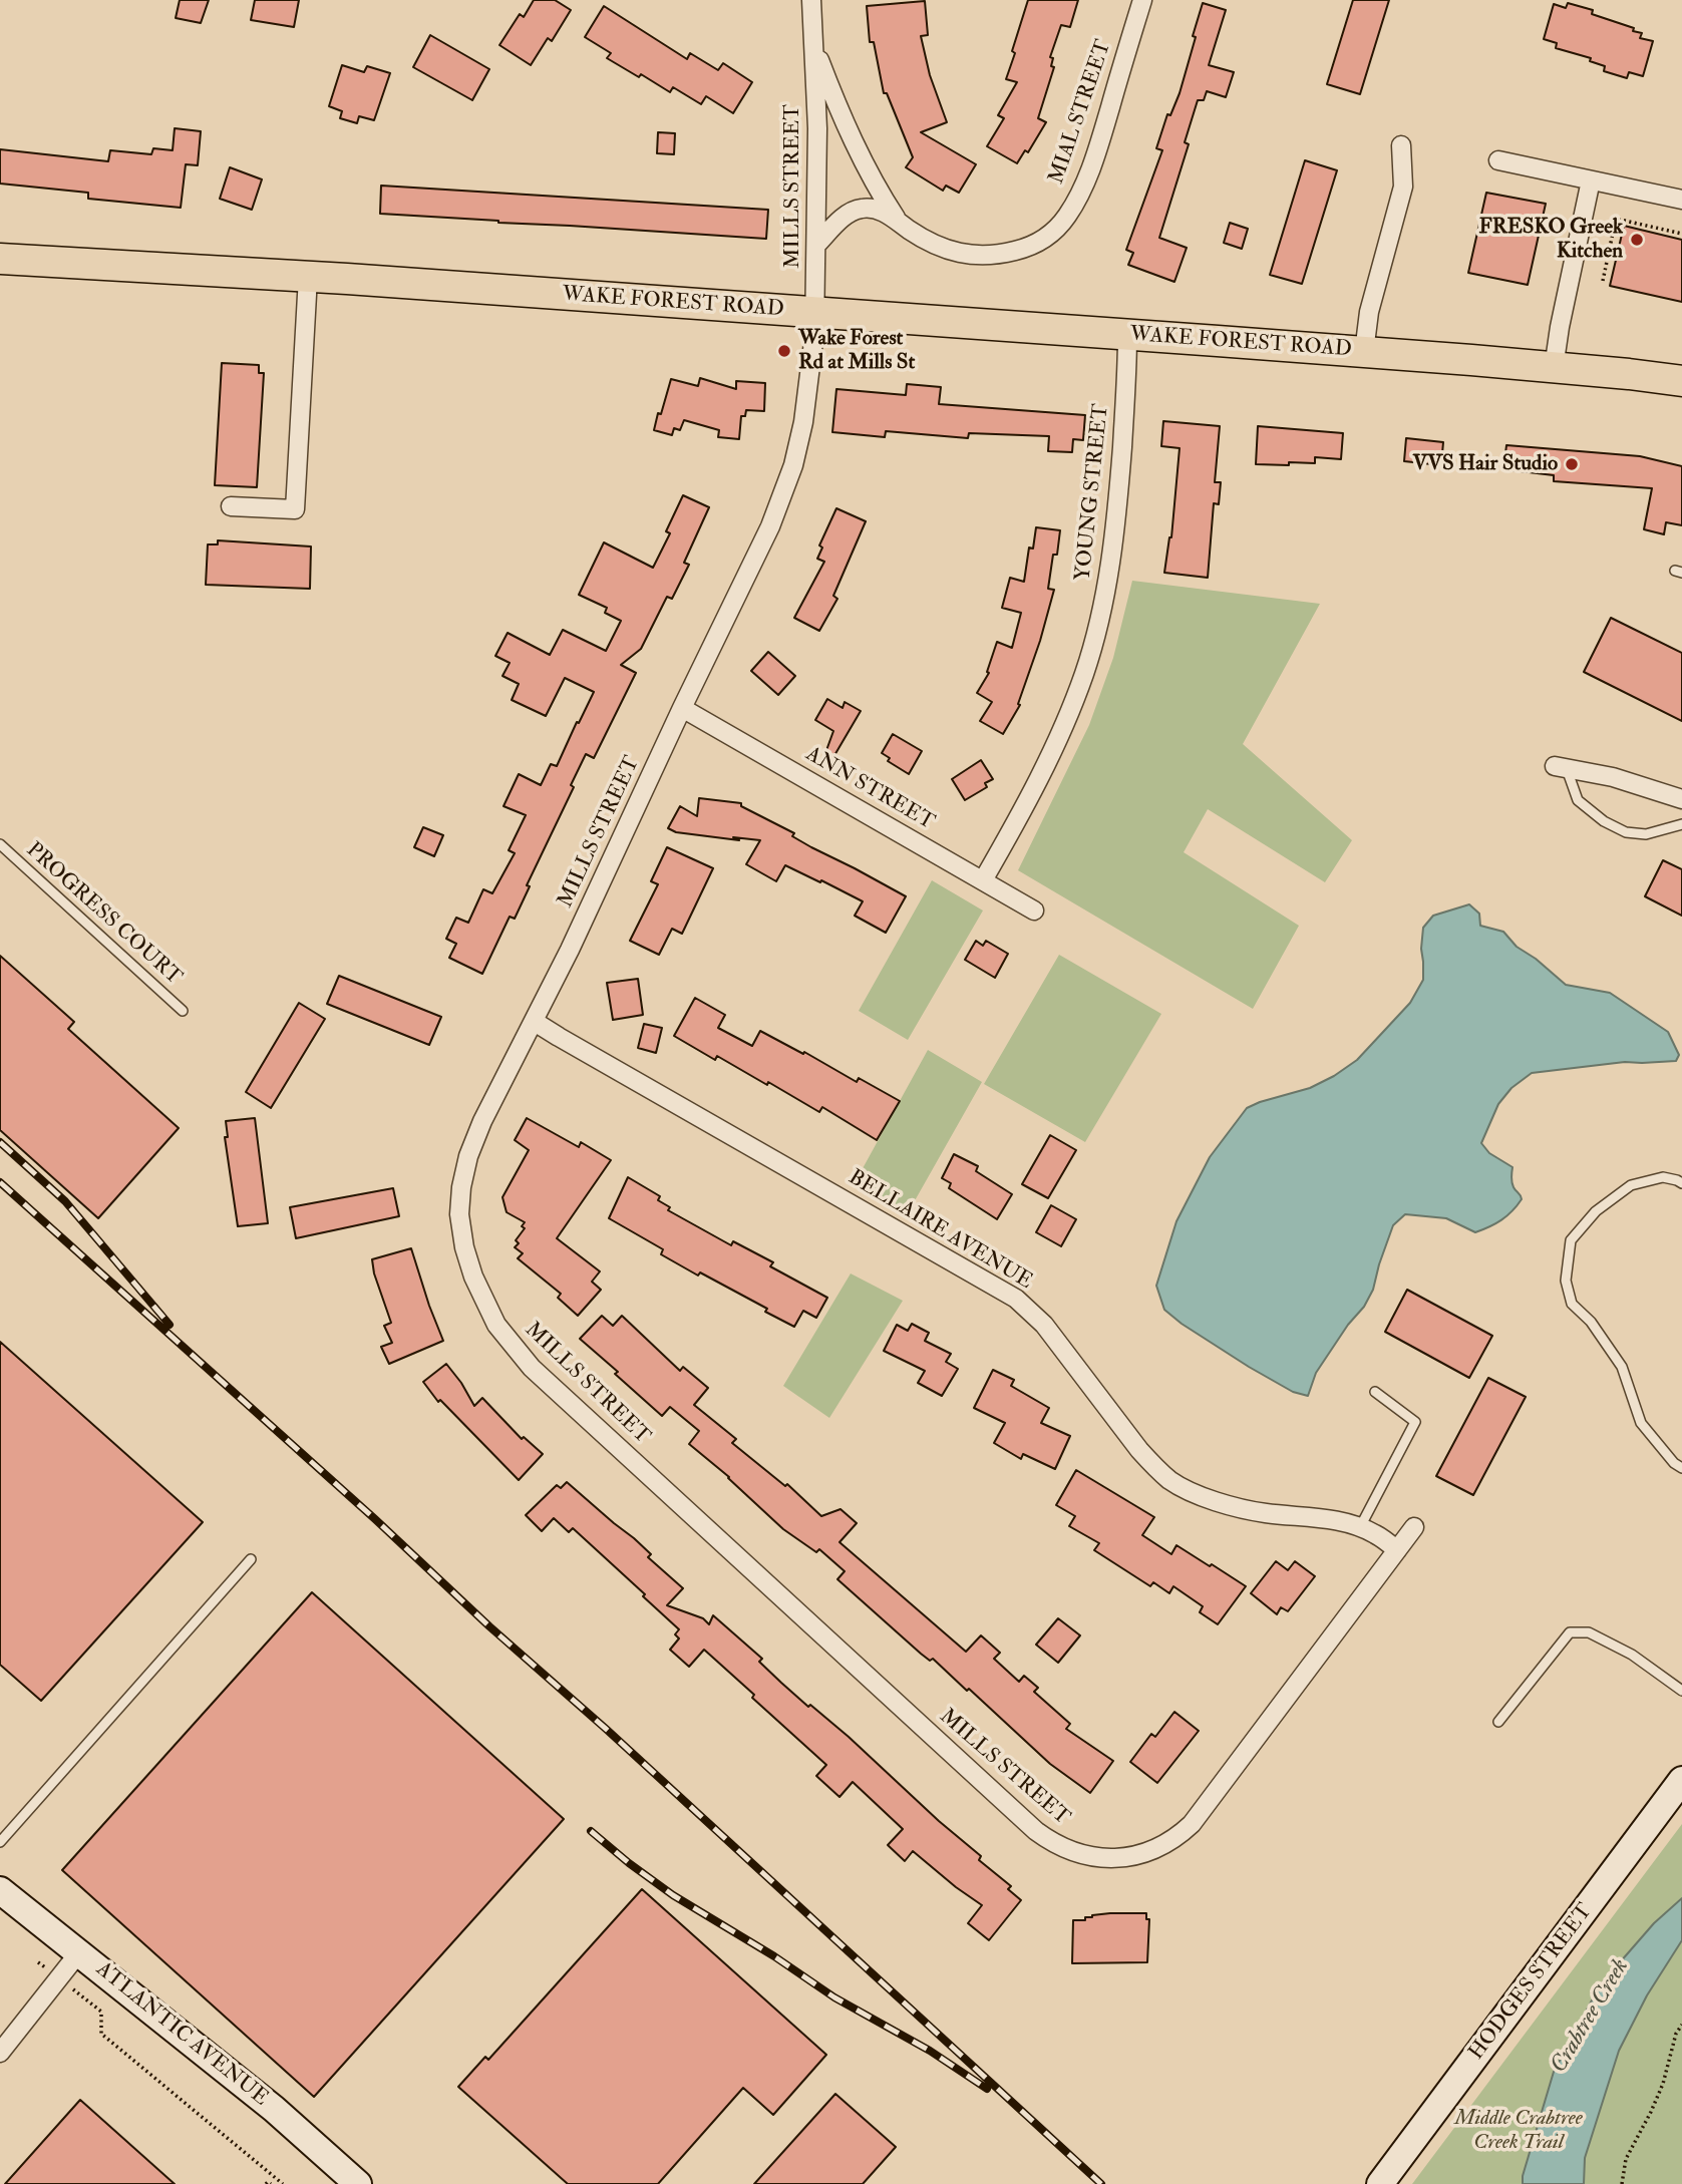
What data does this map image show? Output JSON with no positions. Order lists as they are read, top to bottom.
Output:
{
  "streets": {
    "main road": ["WAKE FOREST ROAD"],
    "street": [
      "MIAL STREET",
      "MILLS STREET",
      "YOUNG STREET",
      "ANN STREET",
      "BELLAIRE AVENUE",
      "HODGES STREET",
      "ATLANTIC AVENUE"
    ],
    "lane": ["PROGRESS COURT"]
  },
  "crossings": [
    ["MIAL STREET", "MILLS STREET"],
    ["MILLS STREET", "WAKE FOREST ROAD"],
    ["MILLS STREET", "ANN STREET"],
    ["MILLS STREET", "BELLAIRE AVENUE"],
    ["WAKE FOREST ROAD", "YOUNG STREET"],
    ["YOUNG STREET", "ANN STREET"]
  ],
  "water": ["Crabtree Creek"],
  "parks": ["Middle Crabtree Creek Trail"],
  "places": ["FRESKO Greek Kitchen", "Wake Forest Rd at Mills St", "VVS Hair Studio"]
}
